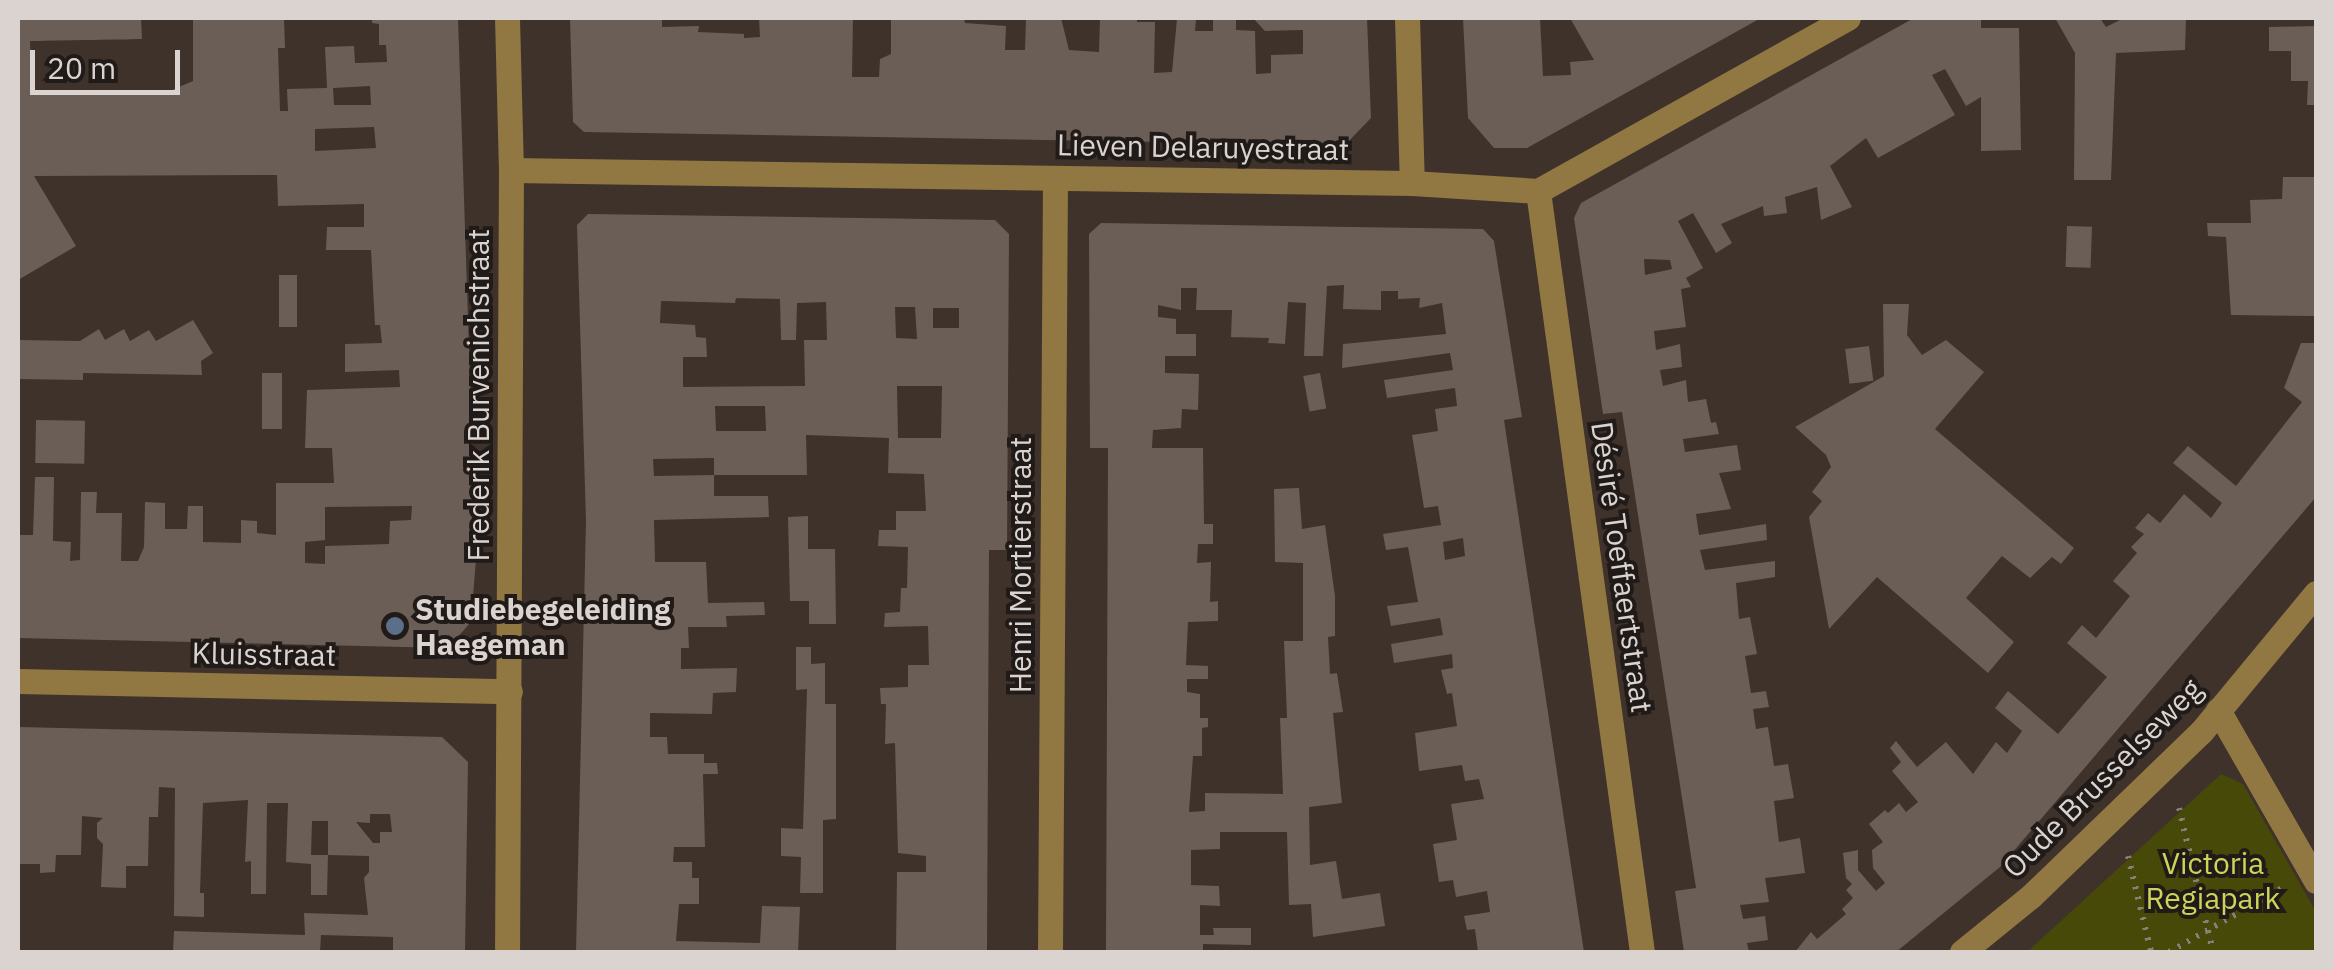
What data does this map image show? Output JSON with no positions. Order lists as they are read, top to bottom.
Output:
{
  "streets": {
    "street": [
      "Lieven Delaruyestraat",
      "Frederik Burvenichstraat",
      "Henri Mortierstraat",
      "Désiré Toeffaertstraat",
      "Kluisstraat",
      "Oude Brusselseweg"
    ]
  },
  "crossings": [
    ["Lieven Delaruyestraat", "Frederik Burvenichstraat"],
    ["Lieven Delaruyestraat", "Henri Mortierstraat"],
    ["Lieven Delaruyestraat", "Désiré Toeffaertstraat"],
    ["Frederik Burvenichstraat", "Kluisstraat"]
  ],
  "parks": ["Victoria Regiapark"],
  "places": ["Studiebegeleiding Haegeman"],
  "scale_bar": "20 m"
}
